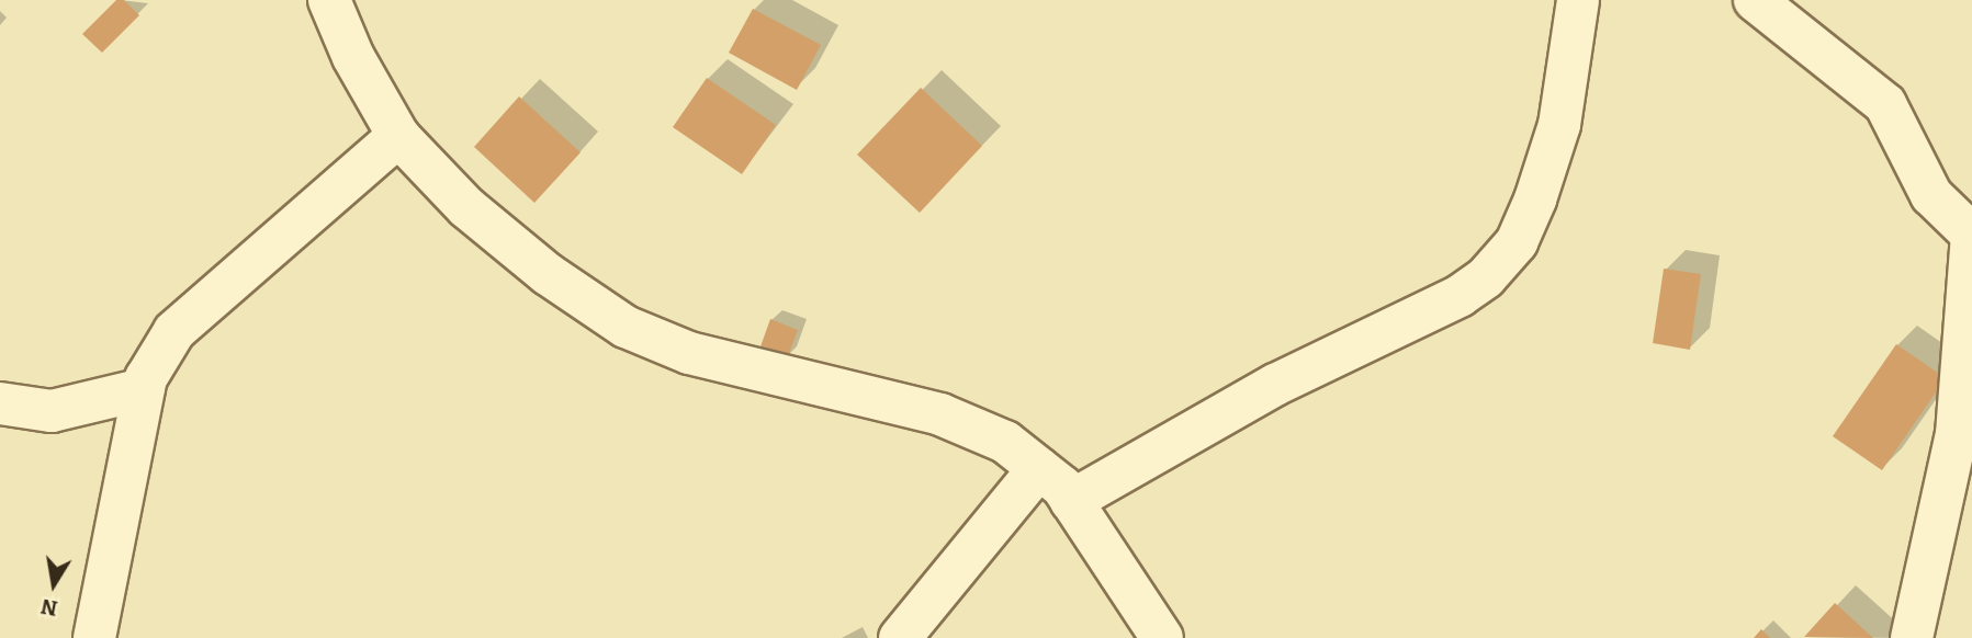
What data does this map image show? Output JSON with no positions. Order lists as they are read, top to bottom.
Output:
{
  "north": "bottom"
}
